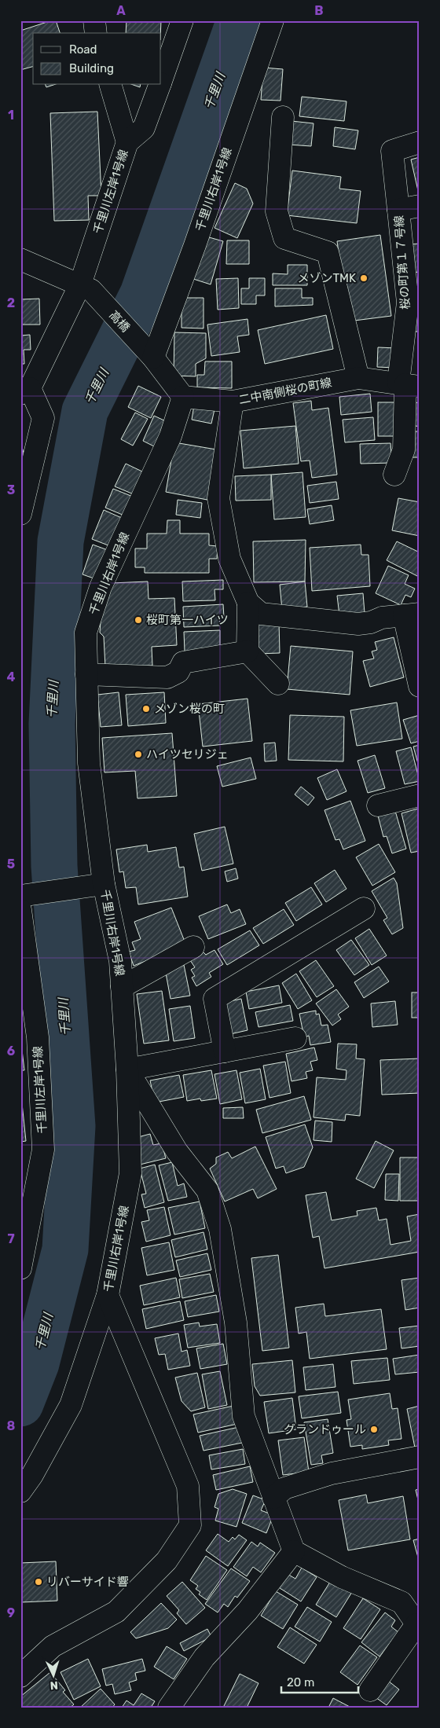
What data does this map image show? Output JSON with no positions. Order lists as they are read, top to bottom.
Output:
{
  "streets": {
    "street": [
      "千里川右岸1号線",
      "千里川左岸1号線",
      "桜の町第１７号線",
      "高橋",
      "二中南側桜の町線"
    ]
  },
  "crossings": [
    ["千里川右岸1号線", "高橋"],
    ["千里川右岸1号線", "二中南側桜の町線"],
    ["千里川左岸1号線", "高橋"],
    ["桜の町第１７号線", "二中南側桜の町線"]
  ],
  "water": ["千里川"],
  "places": [
    "メゾンTMK",
    "桜町第一ハイツ",
    "メゾン桜の町",
    "ハイツセリジェ",
    "グランドゥール",
    "リバーサイド響"
  ],
  "legend": ["Road", "Building"],
  "scale_bar": "20 m",
  "north": "bottom",
  "grid": {
    "columns": ["A", "B"],
    "rows": [
      "1",
      "2",
      "3",
      "4",
      "5",
      "6",
      "7",
      "8",
      "9"
    ]
  }
}
